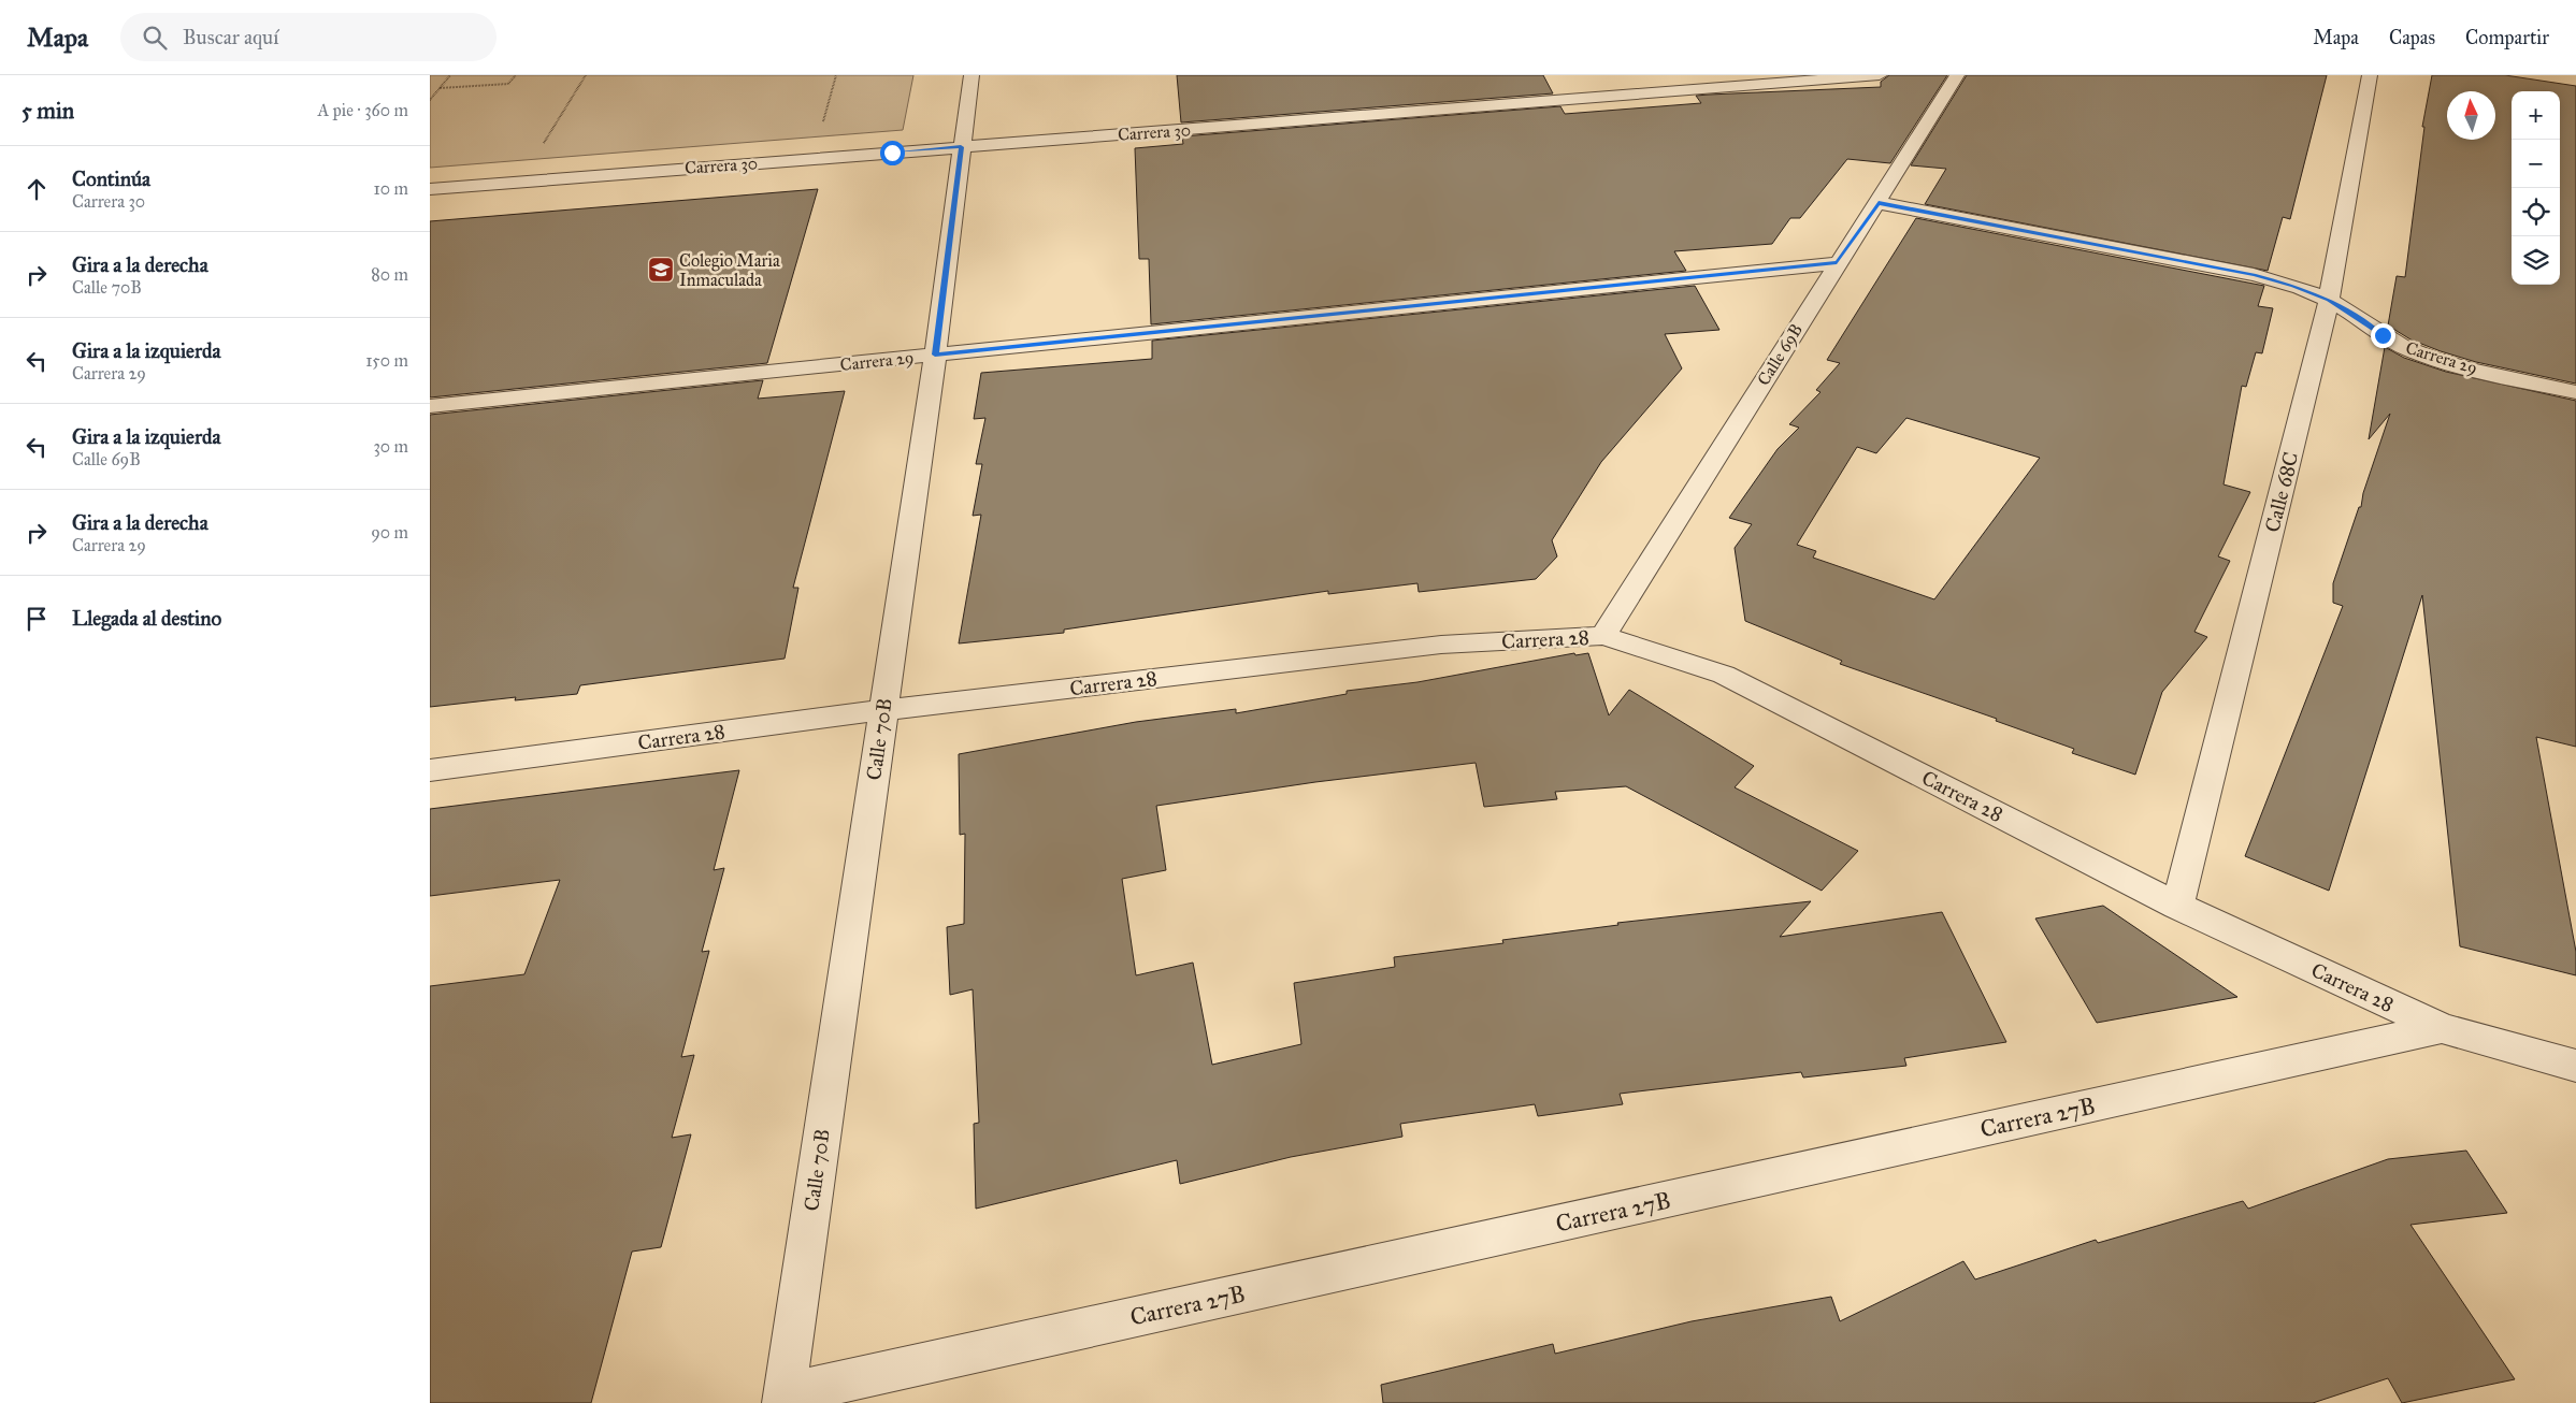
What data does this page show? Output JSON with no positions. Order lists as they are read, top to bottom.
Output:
{
  "streets": {
    "street": [
      "Carrera 30",
      "Calle 69B",
      "Carrera 29",
      "Calle 68C",
      "Carrera 28",
      "Calle 70B",
      "Carrera 27B"
    ]
  },
  "crossings": [
    ["Carrera 30", "Calle 70B"],
    ["Calle 69B", "Carrera 29"],
    ["Calle 69B", "Carrera 28"],
    ["Carrera 29", "Calle 68C"],
    ["Carrera 29", "Calle 70B"],
    ["Calle 68C", "Carrera 28"],
    ["Carrera 28", "Calle 70B"],
    ["Carrera 28", "Carrera 27B"],
    ["Calle 70B", "Carrera 27B"]
  ],
  "places": {
    "school or university": ["Colegio Maria Inmaculada"]
  },
  "north": "top",
  "page": {
    "header": "Mapa",
    "search": "Buscar aquí",
    "nav": ["Mapa", "Capas", "Compartir"],
    "heading": ["5 min", "A pie · 360 m"],
    "map_buttons": ["+", "−"],
    "list": [
      ["Continúa", "Carrera 30", "10 m"],
      ["Gira a la derecha", "Calle 70B", "80 m"],
      ["Gira a la izquierda", "Carrera 29", "150 m"],
      ["Gira a la izquierda", "Calle 69B", "30 m"],
      ["Gira a la derecha", "Carrera 29", "90 m"],
      "Llegada al destino"
    ]
  }
}
